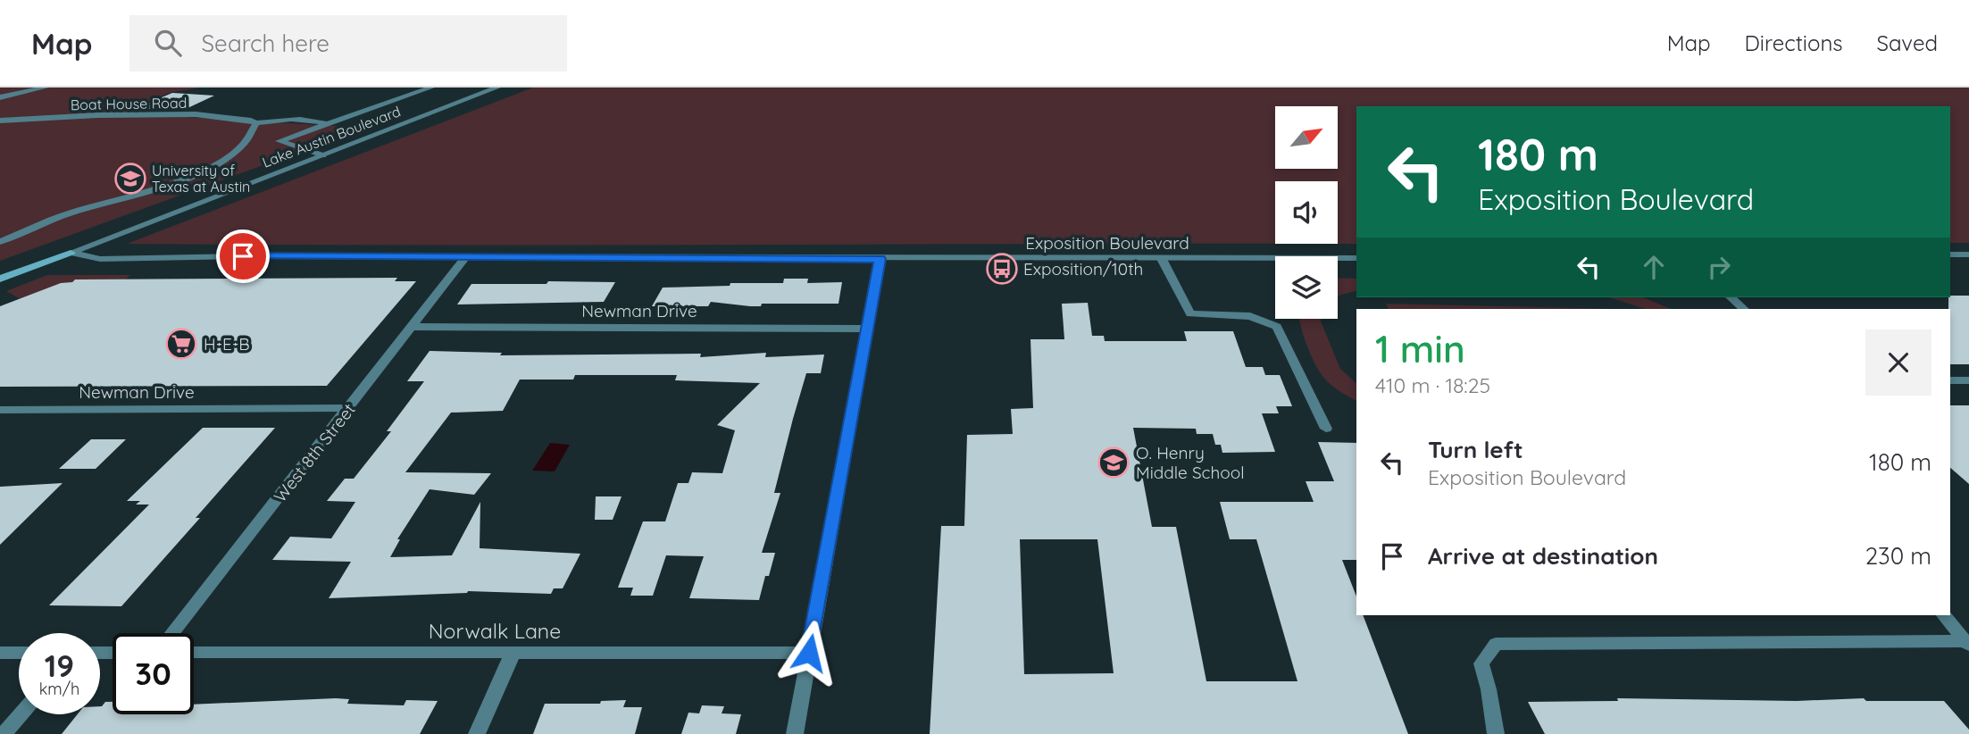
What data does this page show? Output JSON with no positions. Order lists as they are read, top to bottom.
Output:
{
  "streets": {
    "main road": ["Lake Austin Boulevard"],
    "street": [
      "Boat House Road",
      "Exposition Boulevard",
      "Newman Drive",
      "West 8th Street",
      "Norwalk Lane"
    ]
  },
  "crossings": [
    ["Lake Austin Boulevard", "Exposition Boulevard"],
    ["Exposition Boulevard", "West 8th Street"],
    ["Newman Drive", "West 8th Street"]
  ],
  "places": {
    "school or university": ["University of Texas at Austin", "O. Henry Middle School"],
    "bus stop": ["Exposition/10th"],
    "supermarket": ["H-E-B"]
  },
  "north": "top right",
  "page": {
    "header": "Map",
    "search": "Search here",
    "nav": ["Map", "Directions", "Saved"],
    "turn": ["180 m", "Exposition Boulevard"],
    "heading": ["1 min", "410 m · 18:25"],
    "list": [
      {
        "name": "Turn left",
        "note": "Exposition Boulevard",
        "value": "180 m"
      },
      {
        "name": "Arrive at destination",
        "value": "230 m"
      }
    ],
    "speed": "19 km/h",
    "limit": "30"
  }
}
